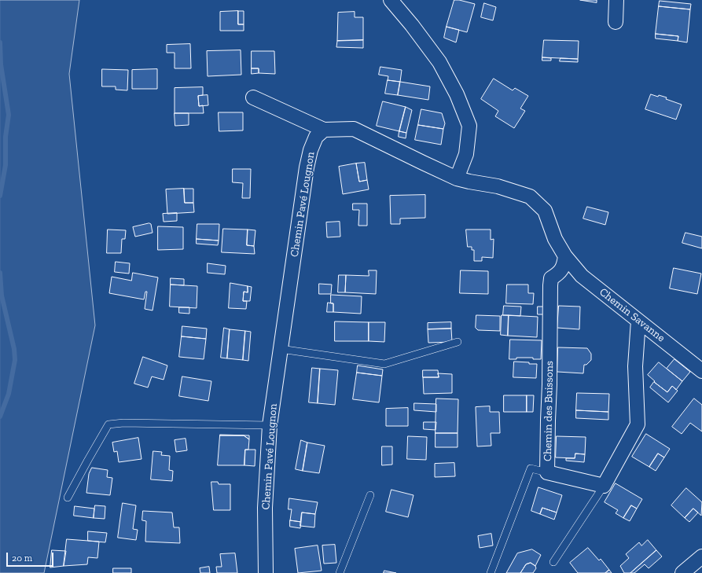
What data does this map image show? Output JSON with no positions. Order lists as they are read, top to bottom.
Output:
{
  "streets": {
    "street": ["Chemin Pavé Lougnon", "Chemin Savanne", "Chemin des Buissons"]
  },
  "crossings": [
    ["Chemin Savanne", "Chemin des Buissons"]
  ],
  "scale_bar": "20 m"
}
